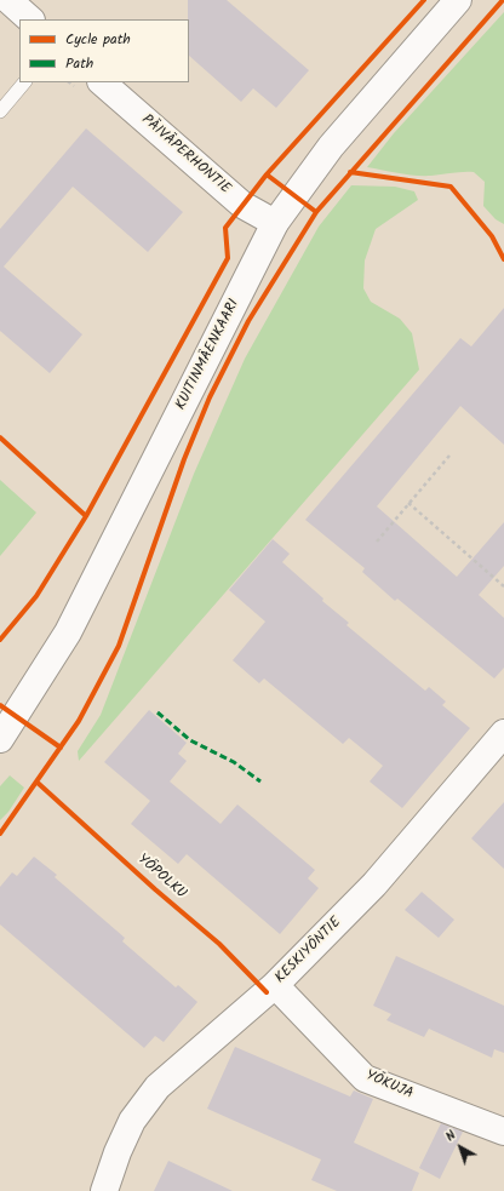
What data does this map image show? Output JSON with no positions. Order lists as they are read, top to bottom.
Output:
{
  "streets": {
    "street": [
      "PÄIVÄPERHONTIE",
      "KUITINMÄENKAARI",
      "KESKIYÖNTIE",
      "YÖKUJA"
    ],
    "cycle path": ["YÖPOLKU"]
  },
  "crossings": [
    ["PÄIVÄPERHONTIE", "KUITINMÄENKAARI"],
    ["KESKIYÖNTIE", "YÖKUJA"]
  ],
  "legend": ["Cycle path", "Path"],
  "north": "top left"
}
